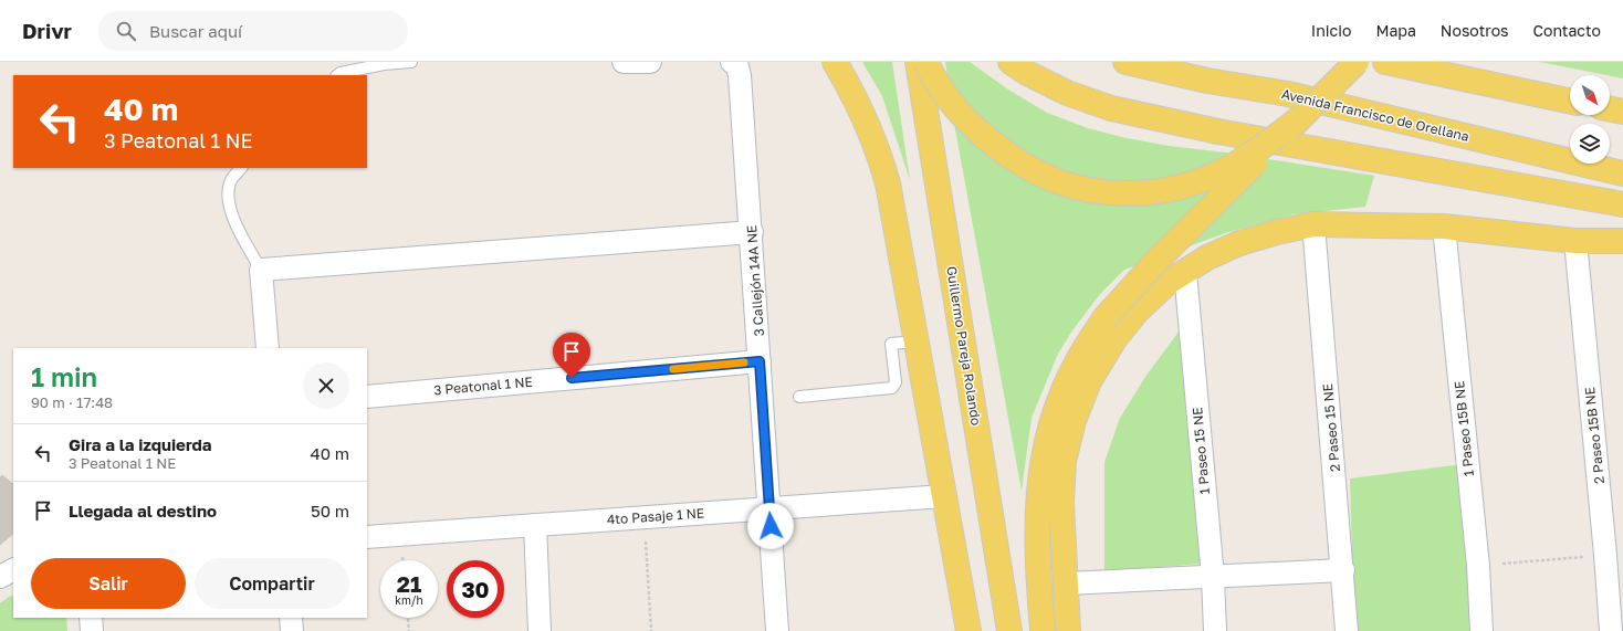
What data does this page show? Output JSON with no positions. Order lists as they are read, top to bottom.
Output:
{
  "streets": {
    "main road": ["Avenida Francisco de Orellana", "Guillermo Pareja Rolando"],
    "street": [
      "3 Callejón 14A NE",
      "3 Peatonal 1 NE",
      "2 Paseo 15 NE",
      "1 Paseo 15B NE",
      "2 Paseo 15B NE",
      "1 Paseo 15 NE",
      "4to Pasaje 1 NE"
    ]
  },
  "crossings": [
    ["3 Callejón 14A NE", "3 Peatonal 1 NE"],
    ["3 Callejón 14A NE", "4to Pasaje 1 NE"]
  ],
  "north": "bottom right",
  "page": {
    "header": "Drivr",
    "search": "Buscar aquí",
    "nav": [
      "Inicio",
      "Mapa",
      "Nosotros",
      "Contacto"
    ],
    "turn": ["40 m", "3 Peatonal 1 NE"],
    "heading": ["1 min", "90 m · 17:48"],
    "list": [
      {
        "name": "Gira a la izquierda",
        "note": "3 Peatonal 1 NE",
        "value": "40 m"
      },
      {
        "name": "Llegada al destino",
        "value": "50 m"
      }
    ],
    "buttons": ["Salir", "Compartir"],
    "speed": "21 km/h",
    "limit": "30"
  }
}
